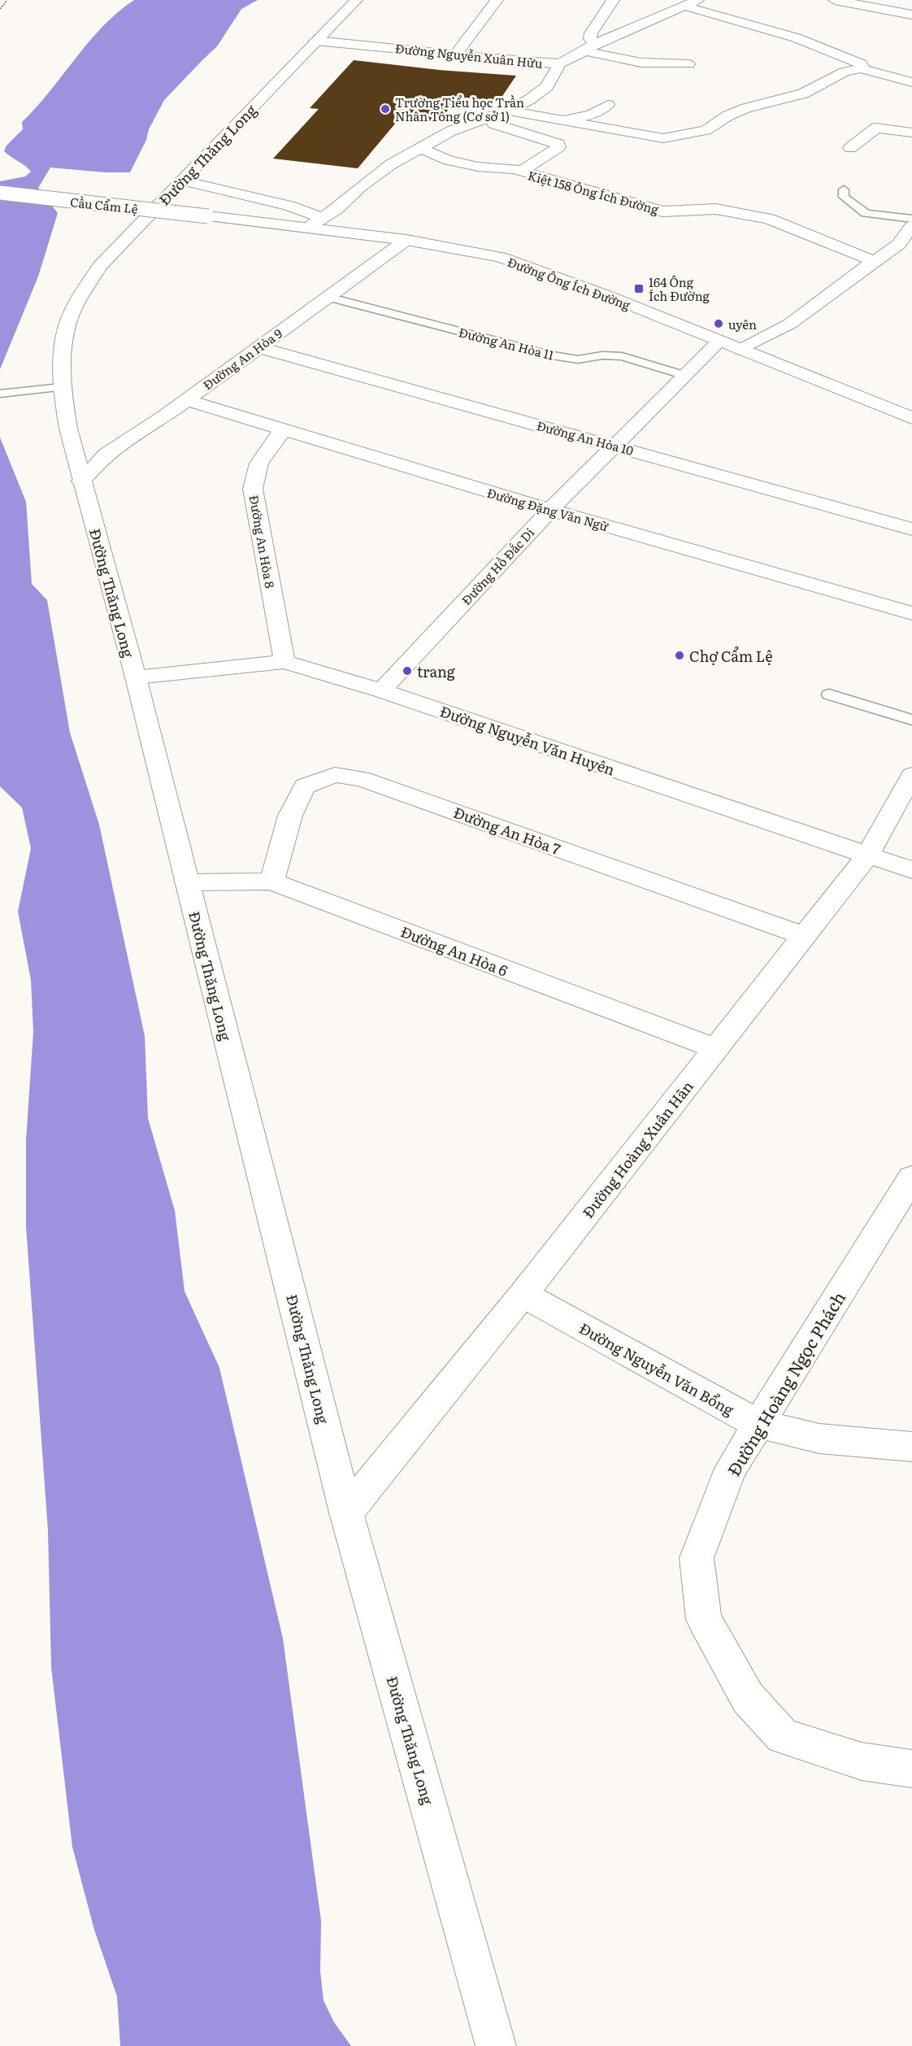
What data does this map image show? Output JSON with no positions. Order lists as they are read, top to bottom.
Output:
{
  "streets": {
    "street": [
      "Đường Nguyễn Xuân Hữu",
      "Đường Thăng Long",
      "Kiệt 158 Ông Ích Đường",
      "Cầu Cẩm Lệ",
      "Đường Ông Ích Đường",
      "Đường An Hòa 9",
      "Đường An Hòa 10",
      "Đường Đặng Văn Ngữ",
      "Đường An Hòa 8",
      "Đường Hồ Đắc Di",
      "Đường Nguyễn Văn Huyên",
      "Đường An Hòa 7",
      "Đường An Hòa 6",
      "Đường Hoàng Xuân Hãn",
      "Đường Nguyễn Văn Bổng",
      "Đường Hoàng Ngọc Phách"
    ],
    "lane": ["Đường An Hòa 11"]
  },
  "crossings": [
    ["Đường Nguyễn Xuân Hữu", "Đường Thăng Long"],
    ["Đường Thăng Long", "Đường An Hòa 9"],
    ["Đường Thăng Long", "Đường Nguyễn Văn Huyên"],
    ["Đường Thăng Long", "Đường An Hòa 6"],
    ["Đường Thăng Long", "Đường Hoàng Xuân Hãn"],
    ["Cầu Cẩm Lệ", "Đường Ông Ích Đường"],
    ["Đường Ông Ích Đường", "Đường An Hòa 9"],
    ["Đường Ông Ích Đường", "Đường Hồ Đắc Di"],
    ["Đường An Hòa 11", "Đường An Hòa 9"],
    ["Đường An Hòa 11", "Đường Hồ Đắc Di"],
    ["Đường An Hòa 9", "Đường An Hòa 10"],
    ["Đường An Hòa 9", "Đường Đặng Văn Ngữ"],
    ["Đường An Hòa 10", "Đường Hồ Đắc Di"],
    ["Đường Đặng Văn Ngữ", "Đường An Hòa 8"],
    ["Đường Đặng Văn Ngữ", "Đường Hồ Đắc Di"],
    ["Đường An Hòa 8", "Đường Nguyễn Văn Huyên"],
    ["Đường Hồ Đắc Di", "Đường Nguyễn Văn Huyên"],
    ["Đường Nguyễn Văn Huyên", "Đường Hoàng Xuân Hãn"],
    ["Đường An Hòa 7", "Đường An Hòa 6"],
    ["Đường An Hòa 7", "Đường Hoàng Xuân Hãn"],
    ["Đường An Hòa 6", "Đường Hoàng Xuân Hãn"],
    ["Đường Hoàng Xuân Hãn", "Đường Nguyễn Văn Bổng"],
    ["Đường Nguyễn Văn Bổng", "Đường Hoàng Ngọc Phách"]
  ],
  "places": {
    "other": [
      "Trường Tiểu học Trần Nhân Tông (Cơ sở 1)",
      "uyên",
      "Chợ Cẩm Lệ",
      "trang"
    ],
    "transit": ["164 Ông Ích Đường"]
  }
}
